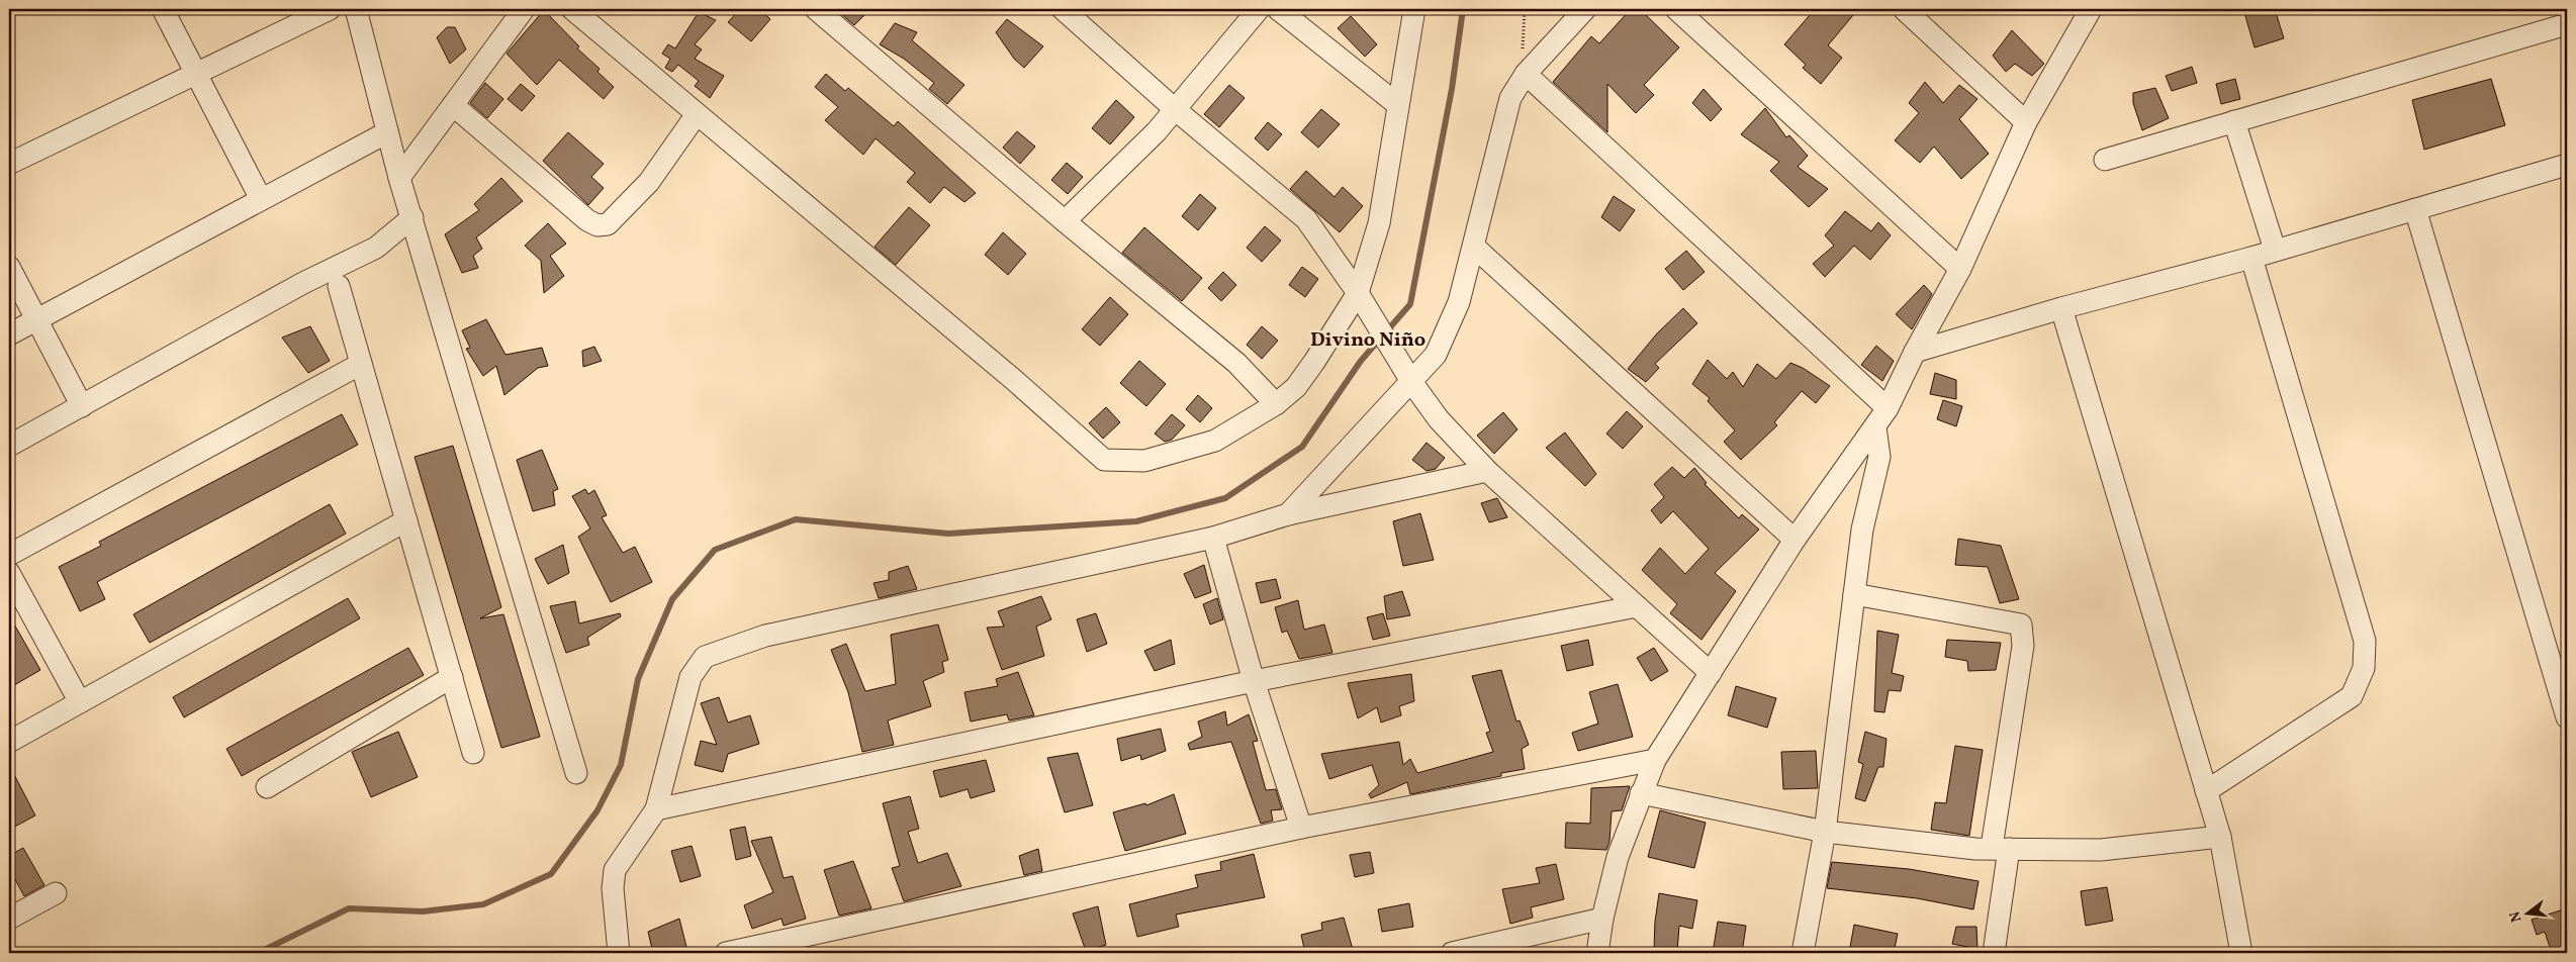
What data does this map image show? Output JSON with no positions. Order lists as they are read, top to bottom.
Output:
{
  "districts": ["Divino Niño"],
  "north": "left"
}
